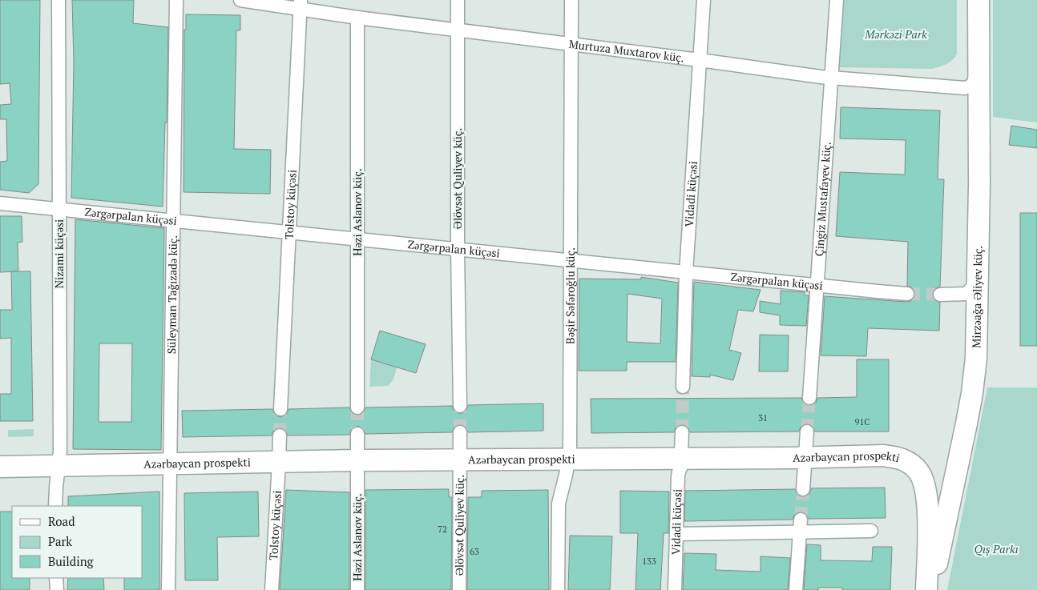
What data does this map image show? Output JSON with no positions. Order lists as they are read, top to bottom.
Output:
{
  "streets": {
    "main road": ["Mirzəağa Əliyev küç.", "Azərbaycan prospekti"],
    "street": [
      "Murtuza Muxtarov küç.",
      "Əlövsət Quliyev küç.",
      "Vidadi küçəsi",
      "Çingiz Mustafayev küç.",
      "Tolstoy küçəsi",
      "Həzi Aslanov küç.",
      "Zərgərpalan küçəsi",
      "Nizami küçəsi",
      "Süleyman Tağızadə küç.",
      "Bəşir Səfəroğlu küç."
    ]
  },
  "crossings": [
    ["Murtuza Muxtarov küç.", "Əlövsət Quliyev küç."],
    ["Murtuza Muxtarov küç.", "Vidadi küçəsi"],
    ["Murtuza Muxtarov küç.", "Çingiz Mustafayev küç."],
    ["Murtuza Muxtarov küç.", "Tolstoy küçəsi"],
    ["Murtuza Muxtarov küç.", "Həzi Aslanov küç."],
    ["Murtuza Muxtarov küç.", "Bəşir Səfəroğlu küç."],
    ["Murtuza Muxtarov küç.", "Mirzəağa Əliyev küç."],
    ["Əlövsət Quliyev küç.", "Zərgərpalan küçəsi"],
    ["Əlövsət Quliyev küç.", "Azərbaycan prospekti"],
    ["Vidadi küçəsi", "Zərgərpalan küçəsi"],
    ["Vidadi küçəsi", "Azərbaycan prospekti"],
    ["Çingiz Mustafayev küç.", "Zərgərpalan küçəsi"],
    ["Tolstoy küçəsi", "Zərgərpalan küçəsi"],
    ["Tolstoy küçəsi", "Azərbaycan prospekti"],
    ["Həzi Aslanov küç.", "Zərgərpalan küçəsi"],
    ["Həzi Aslanov küç.", "Azərbaycan prospekti"],
    ["Zərgərpalan küçəsi", "Nizami küçəsi"],
    ["Zərgərpalan küçəsi", "Süleyman Tağızadə küç."],
    ["Zərgərpalan küçəsi", "Bəşir Səfəroğlu küç."],
    ["Nizami küçəsi", "Azərbaycan prospekti"],
    ["Süleyman Tağızadə küç.", "Azərbaycan prospekti"],
    ["Bəşir Səfəroğlu küç.", "Azərbaycan prospekti"]
  ],
  "parks": ["Mərkəzi Park", "Qış Parkı"],
  "house_numbers": [
    "31",
    "91С",
    "72",
    "63",
    "133"
  ],
  "legend": ["Road", "Park", "Building"]
}
